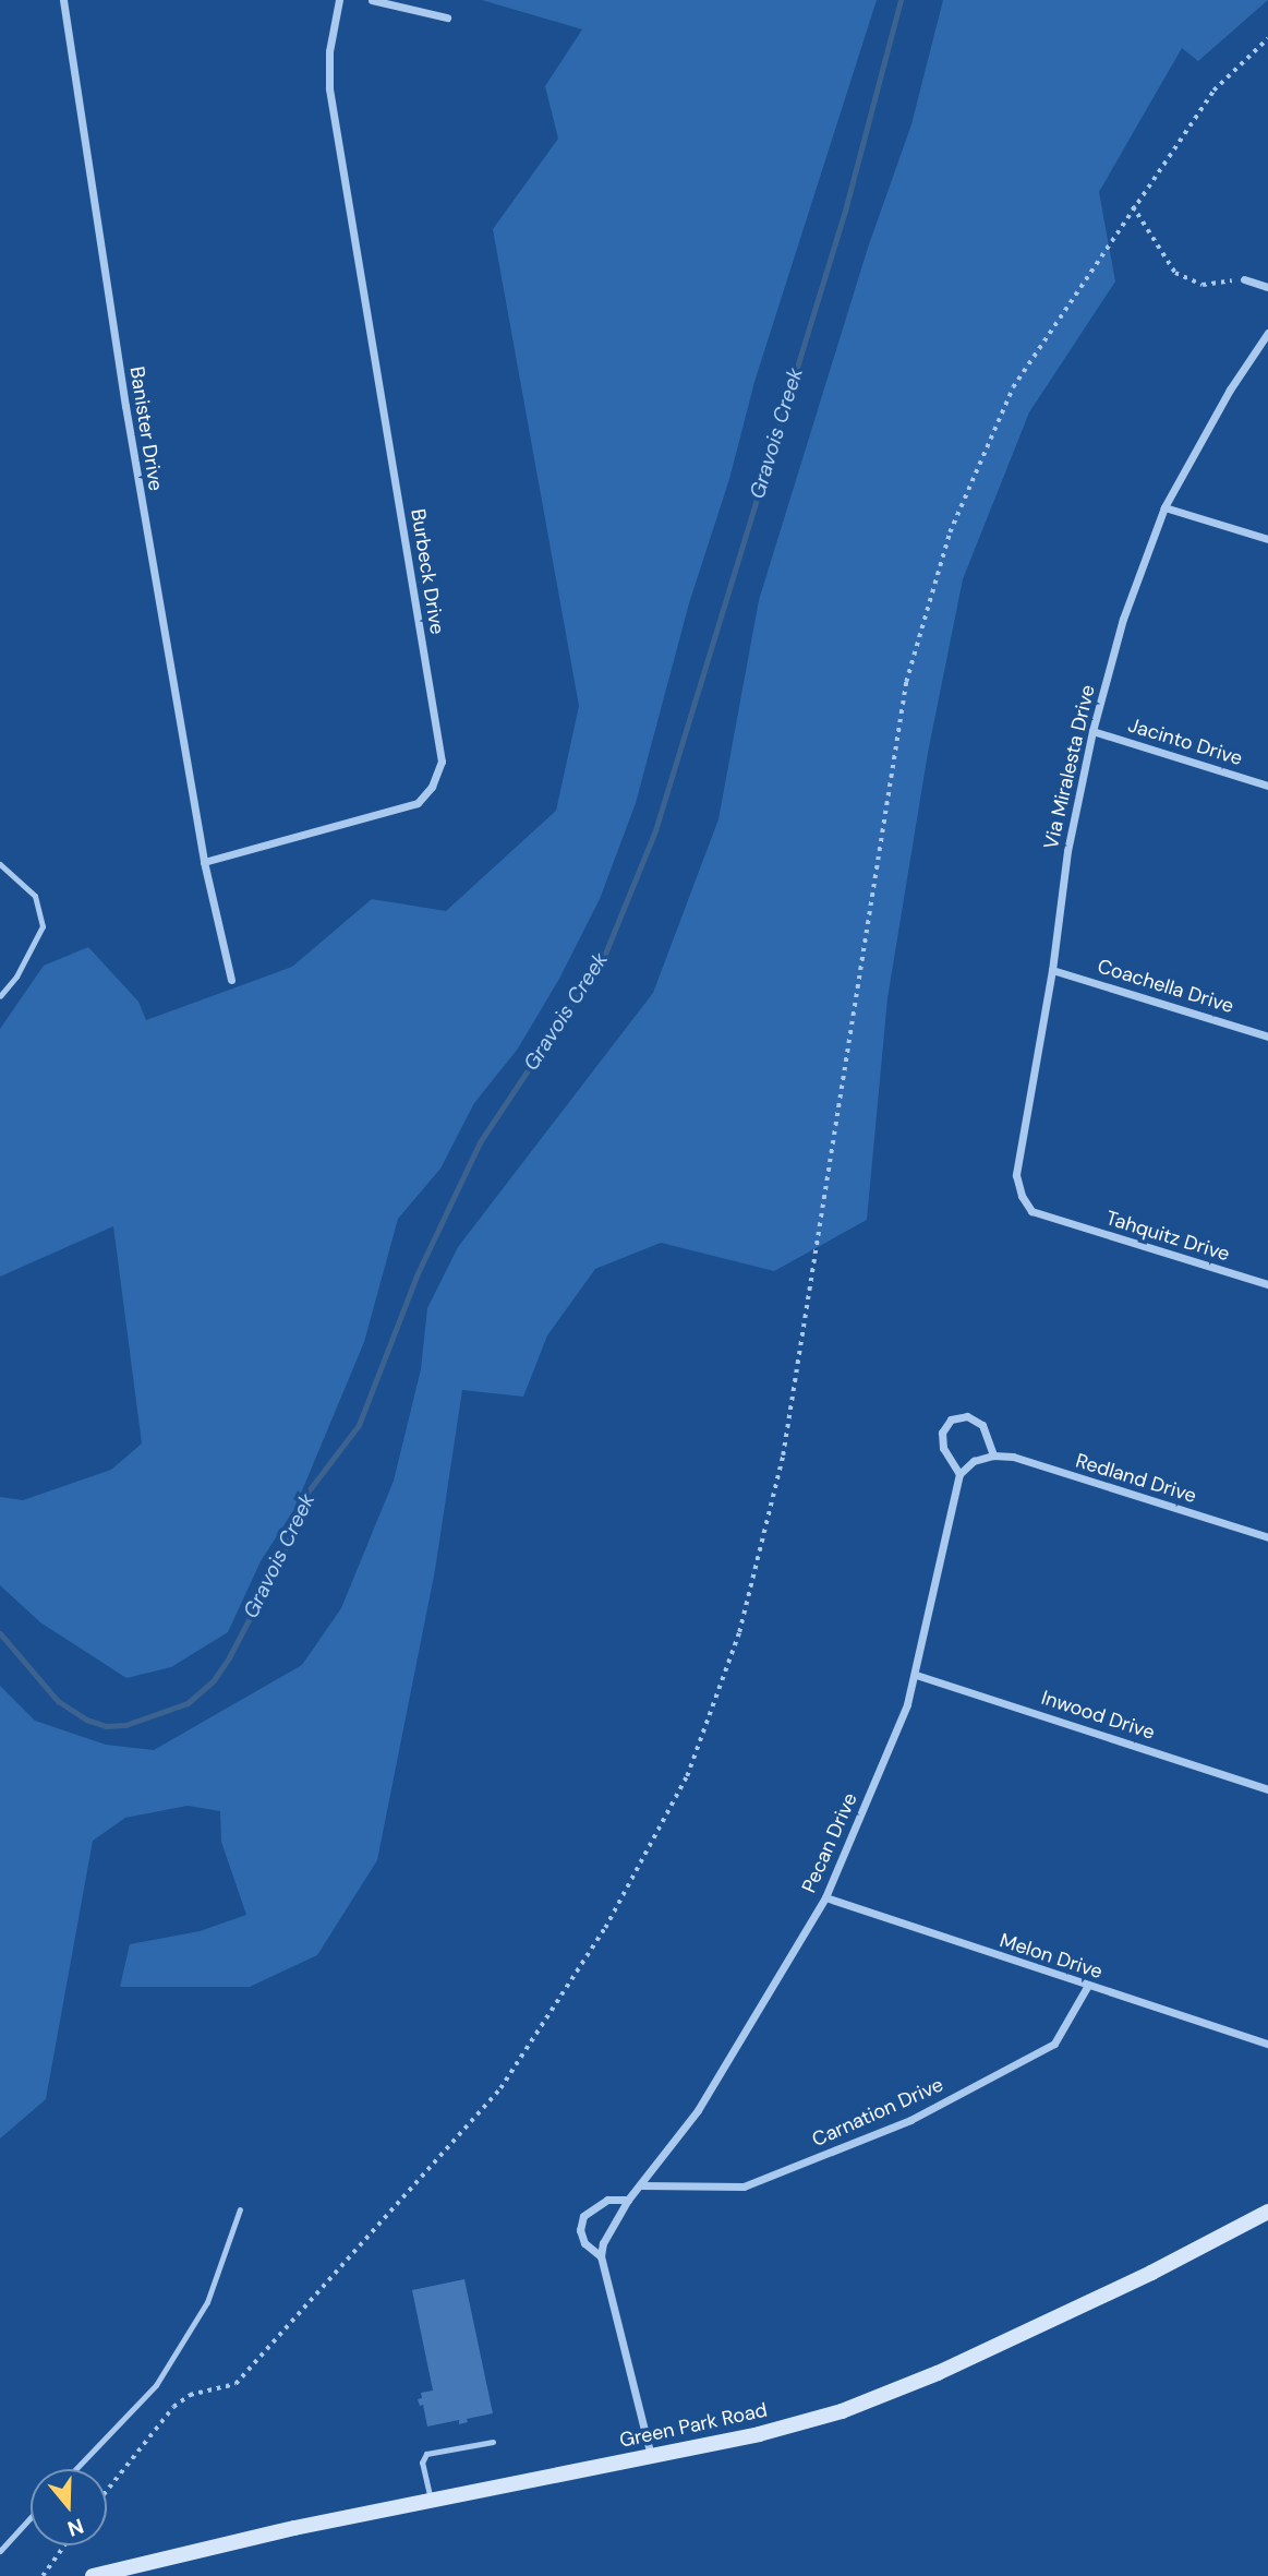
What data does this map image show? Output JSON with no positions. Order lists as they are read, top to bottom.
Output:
{
  "streets": {
    "street": [
      "Banister Drive",
      "Burbeck Drive",
      "Jacinto Drive",
      "Via Miralesta Drive",
      "Coachella Drive",
      "Tahquitz Drive",
      "Redland Drive",
      "Inwood Drive",
      "Pecan Drive",
      "Melon Drive",
      "Carnation Drive",
      "Green Park Road"
    ]
  },
  "crossings": [
    ["Banister Drive", "Burbeck Drive"],
    ["Jacinto Drive", "Via Miralesta Drive"],
    ["Via Miralesta Drive", "Coachella Drive"],
    ["Via Miralesta Drive", "Tahquitz Drive"],
    ["Redland Drive", "Pecan Drive"],
    ["Inwood Drive", "Pecan Drive"],
    ["Pecan Drive", "Melon Drive"],
    ["Pecan Drive", "Carnation Drive"],
    ["Pecan Drive", "Green Park Road"],
    ["Melon Drive", "Carnation Drive"]
  ],
  "water": ["Gravois Creek"],
  "north": "bottom"
}
